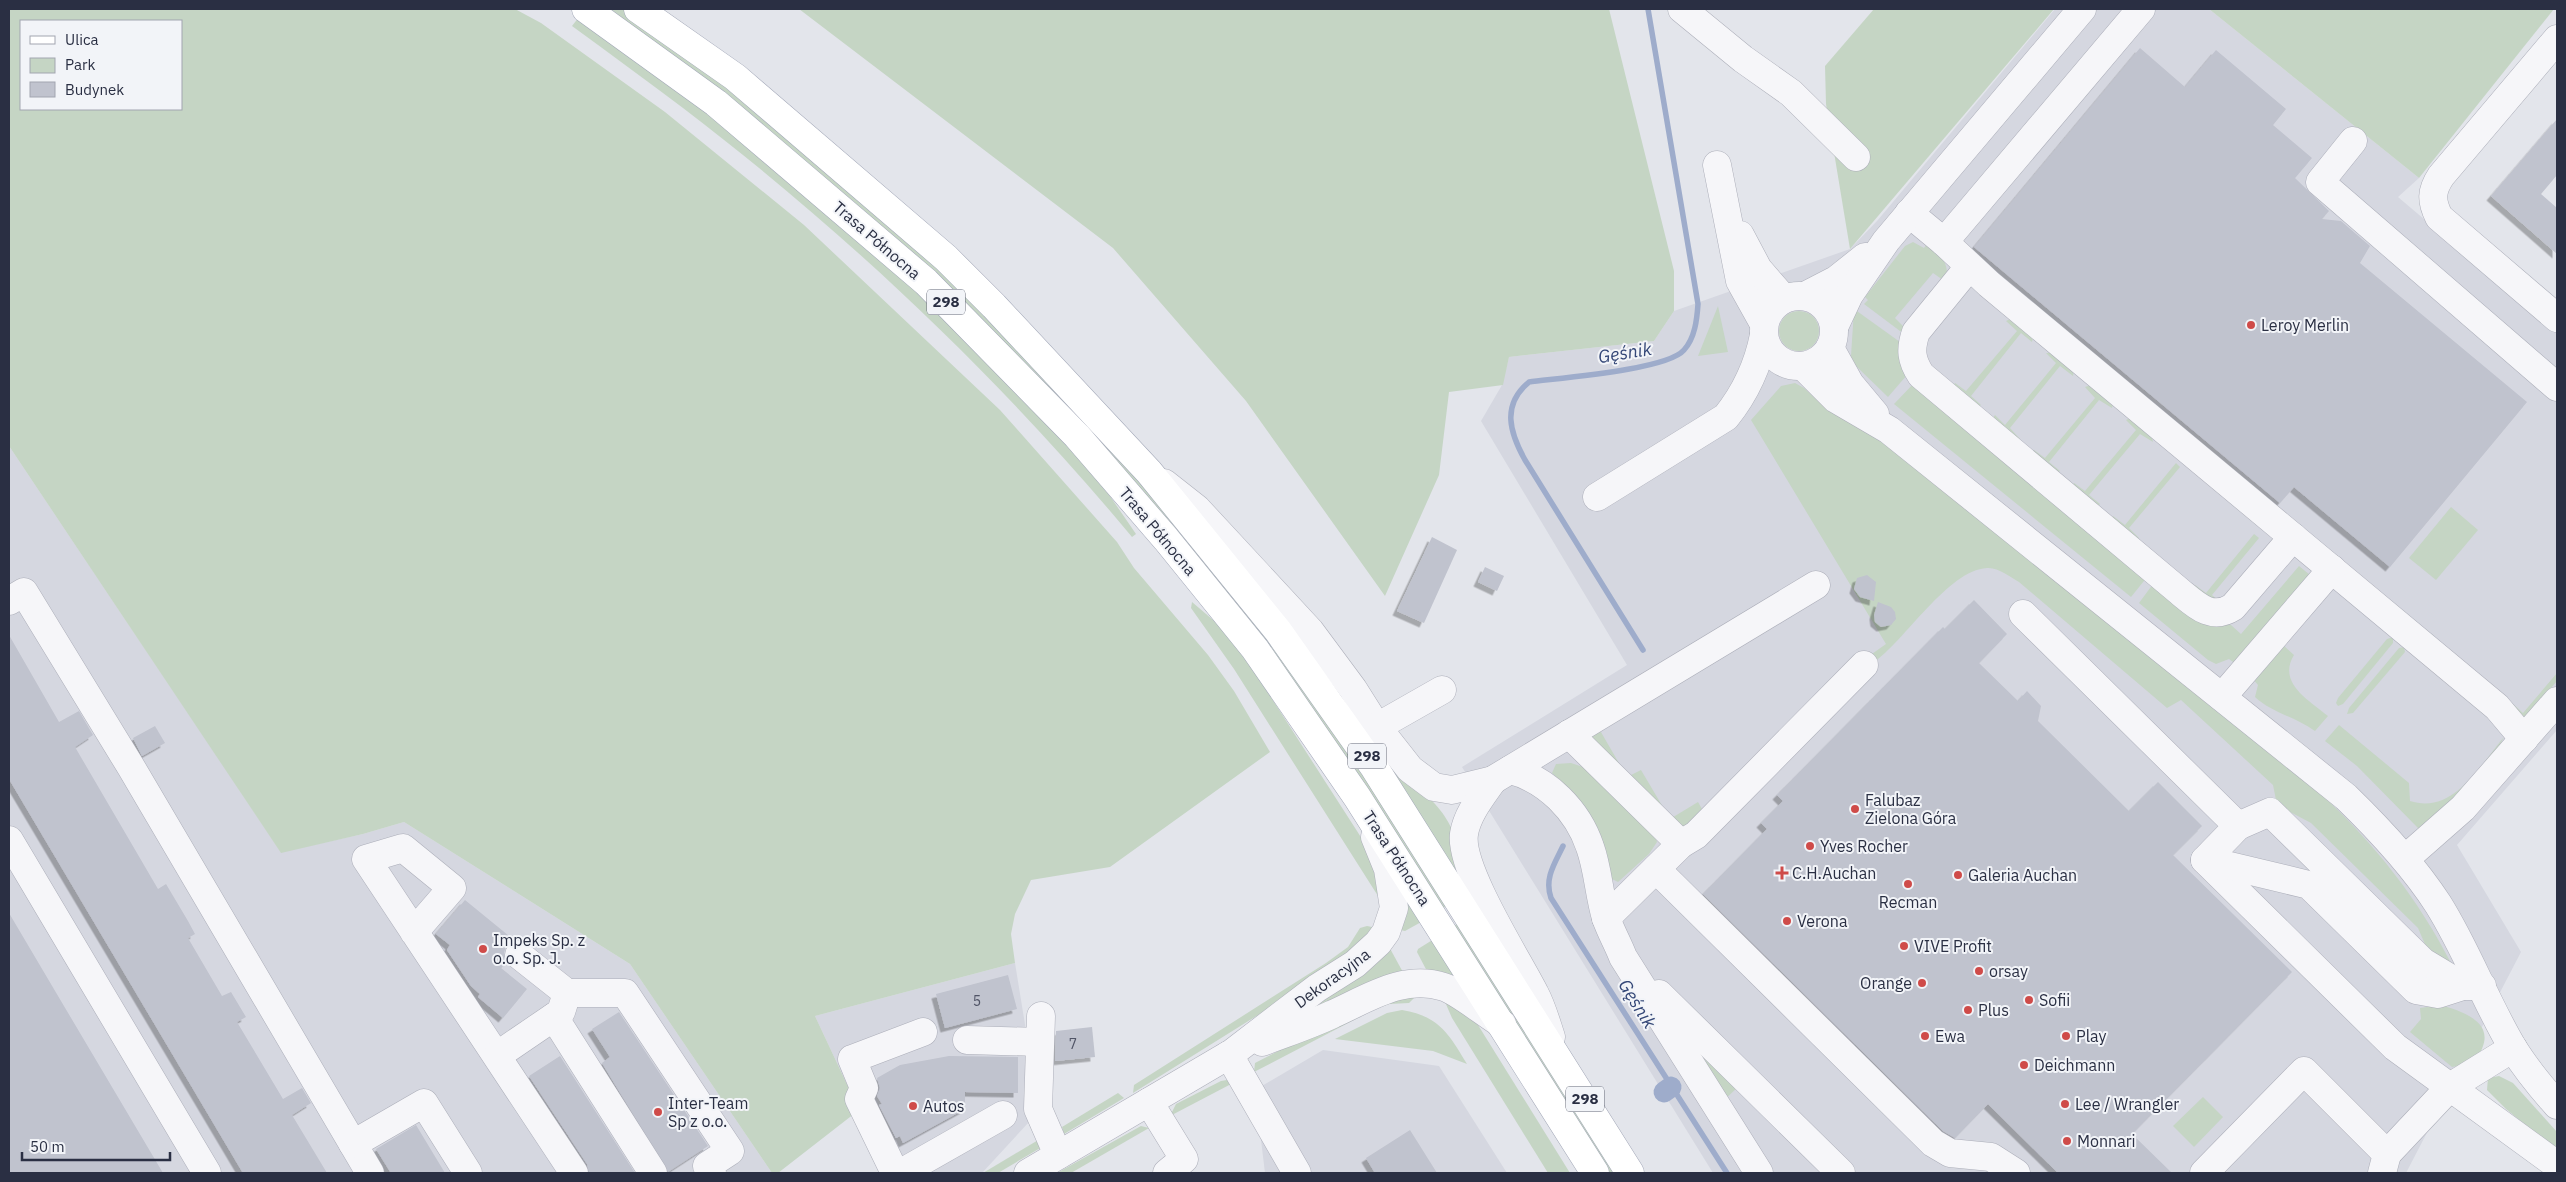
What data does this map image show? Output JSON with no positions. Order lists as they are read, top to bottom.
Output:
{
  "streets": {
    "main road": ["Trasa Północna", "298"],
    "street": ["Dekoracyjna"]
  },
  "crossings": [
    ["Trasa Północna", "Dekoracyjna"]
  ],
  "water": ["Gęśnik"],
  "places": {
    "other": [
      "Leroy Merlin",
      "Falubaz Zielona Góra",
      "Yves Rocher",
      "Galeria Auchan",
      "Recman",
      "Verona",
      "VIVE Profit",
      "Impeks Sp. z o.o. Sp. J.",
      "orsay",
      "Orange",
      "Sofii",
      "Plus",
      "Ewa",
      "Play",
      "Deichmann",
      "Lee / Wrangler",
      "Autos",
      "Inter-Team Sp z o.o.",
      "Monnari"
    ],
    "health": ["C.H.Auchan"]
  },
  "house_numbers": ["5", "7"],
  "legend": ["Ulica", "Park", "Budynek"],
  "scale_bar": "50 m"
}
